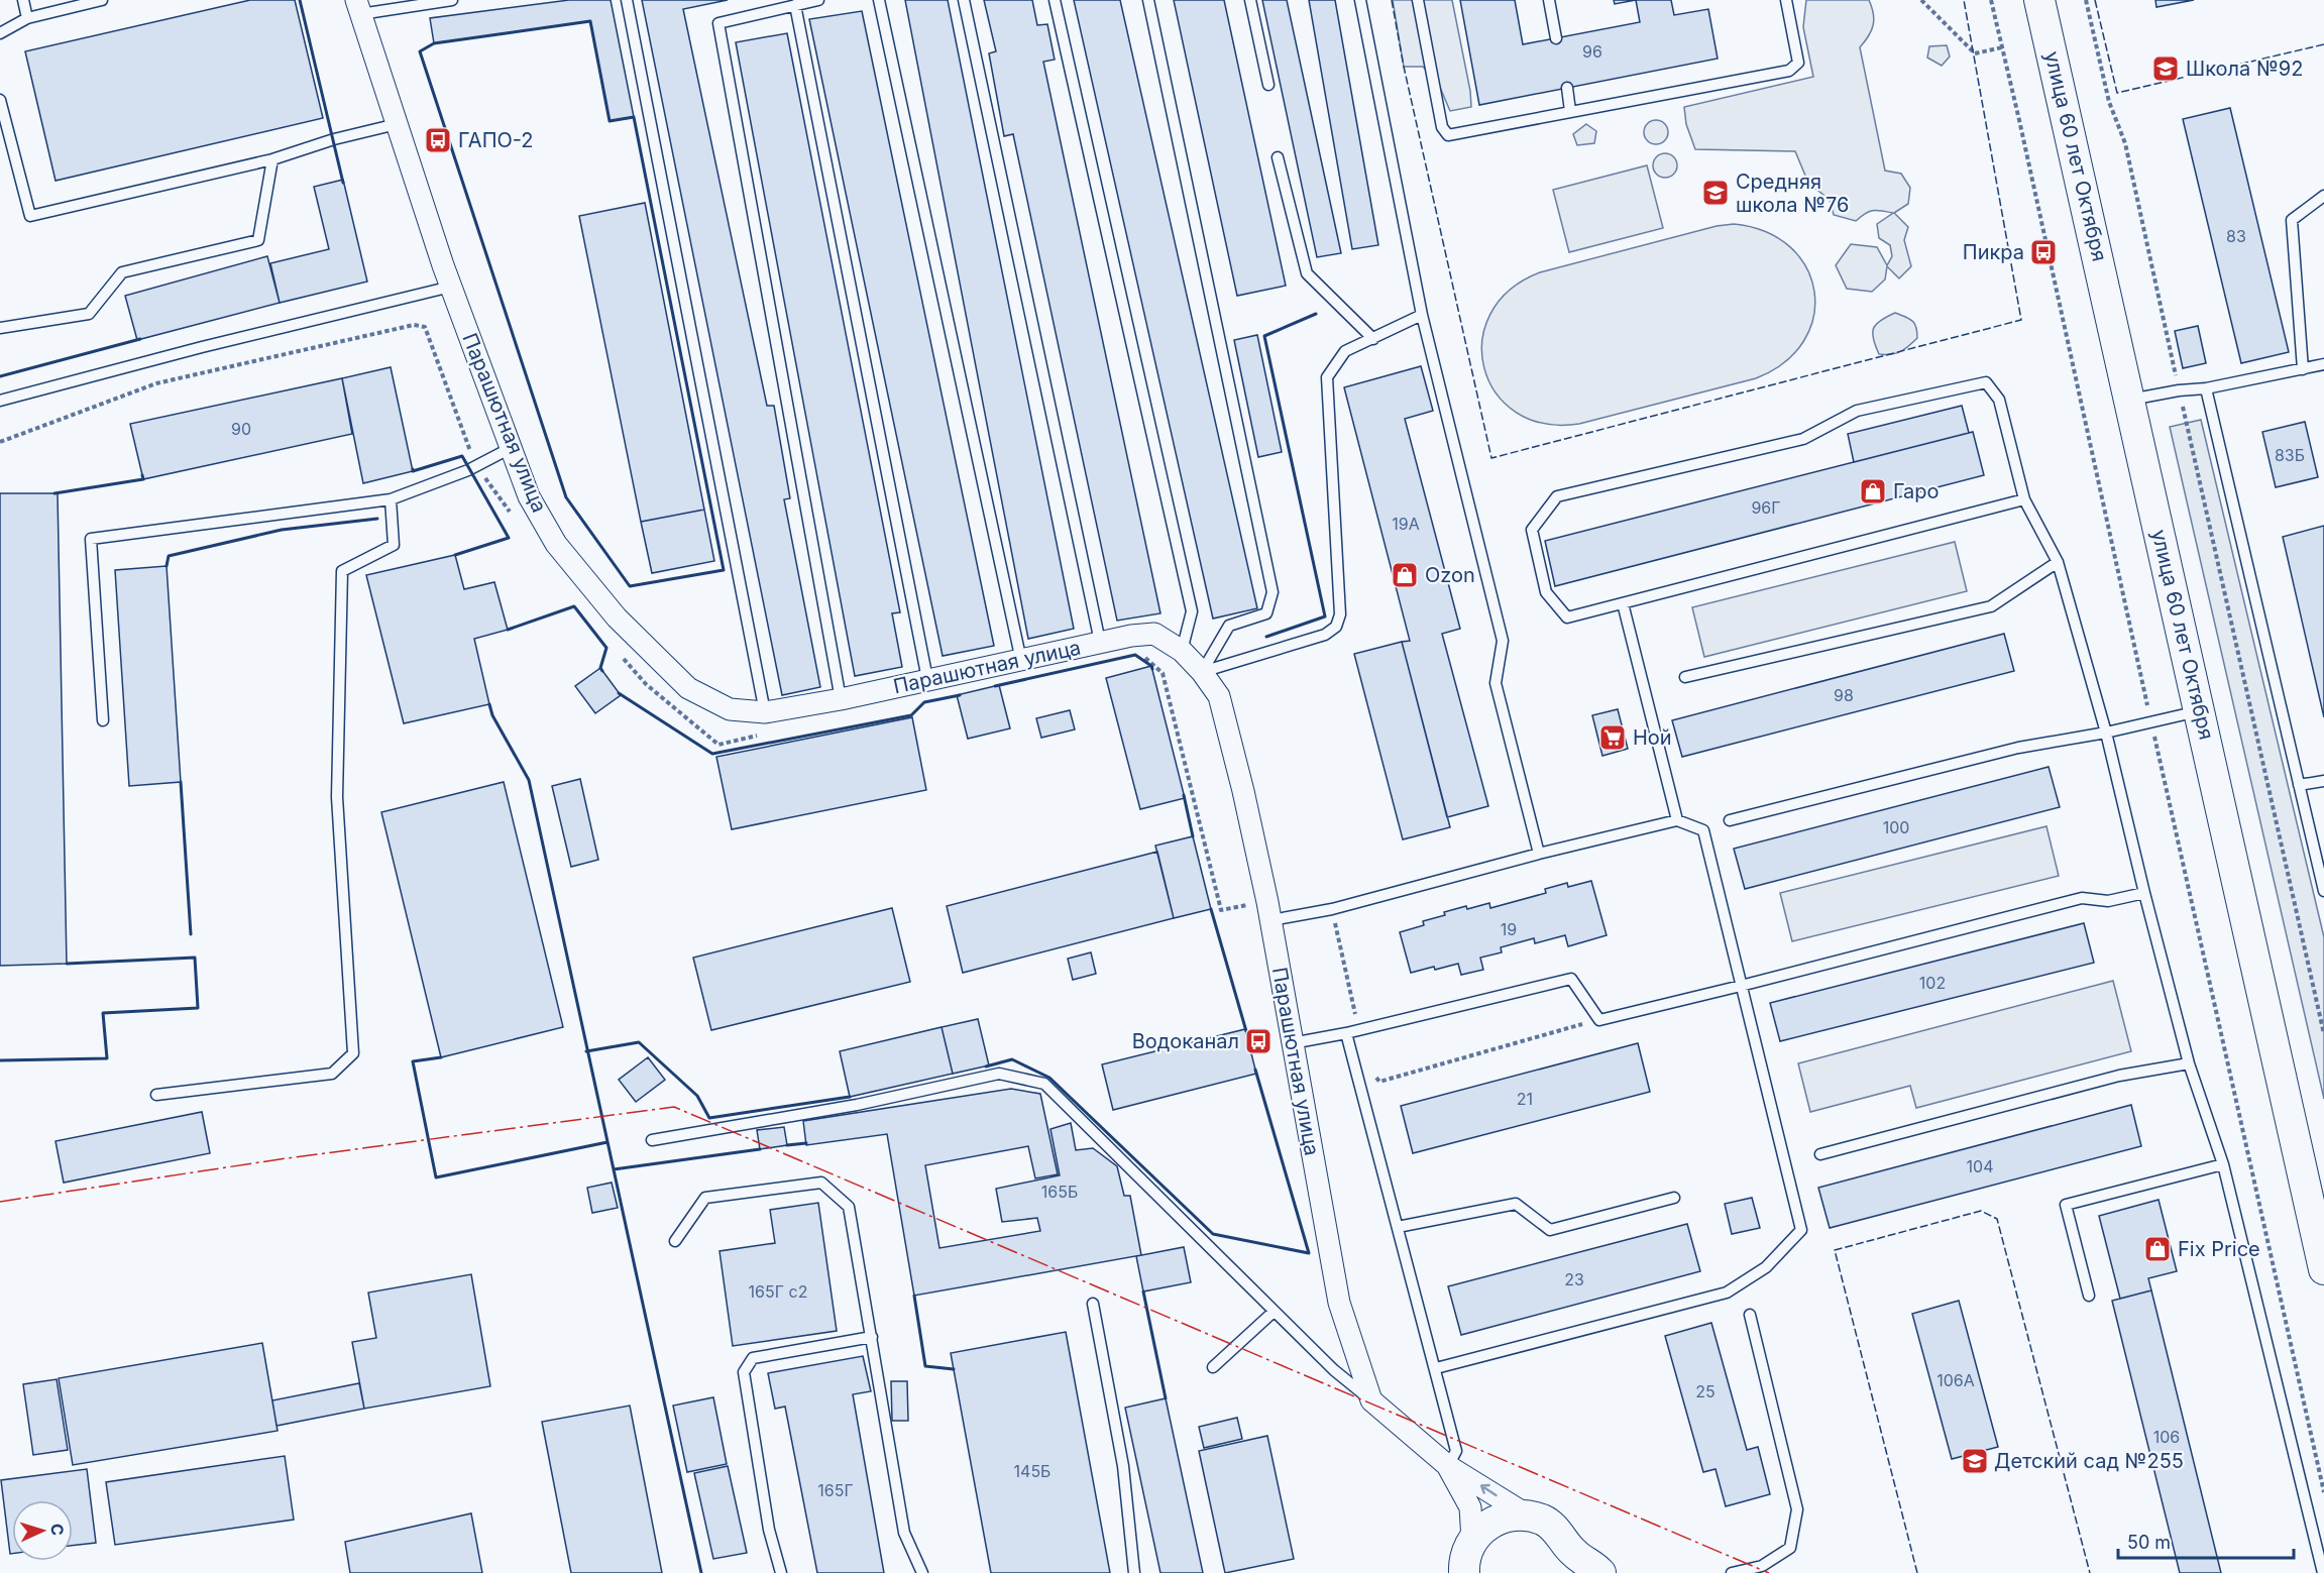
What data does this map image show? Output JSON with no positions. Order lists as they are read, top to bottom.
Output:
{
  "streets": {
    "main road": ["улица 60 лет Октября"],
    "street": ["Парашютная улица"]
  },
  "places": {
    "school or university": ["Школа №92", "Средняя школа №76", "Детский сад №255"],
    "bus stop": ["ГАПО-2", "Пикра", "Водоканал"],
    "shop": ["Гаро", "Ozon", "Fix Price"],
    "supermarket": ["Ной"]
  },
  "house_numbers": [
    "96",
    "83",
    "90",
    "83Б",
    "96Г",
    "19А",
    "98",
    "100",
    "19",
    "102",
    "21",
    "104",
    "165Б",
    "23",
    "165Г с2",
    "106А",
    "25",
    "106",
    "145Б",
    "165Г"
  ],
  "scale_bar": "50 m",
  "north": "right"
}
